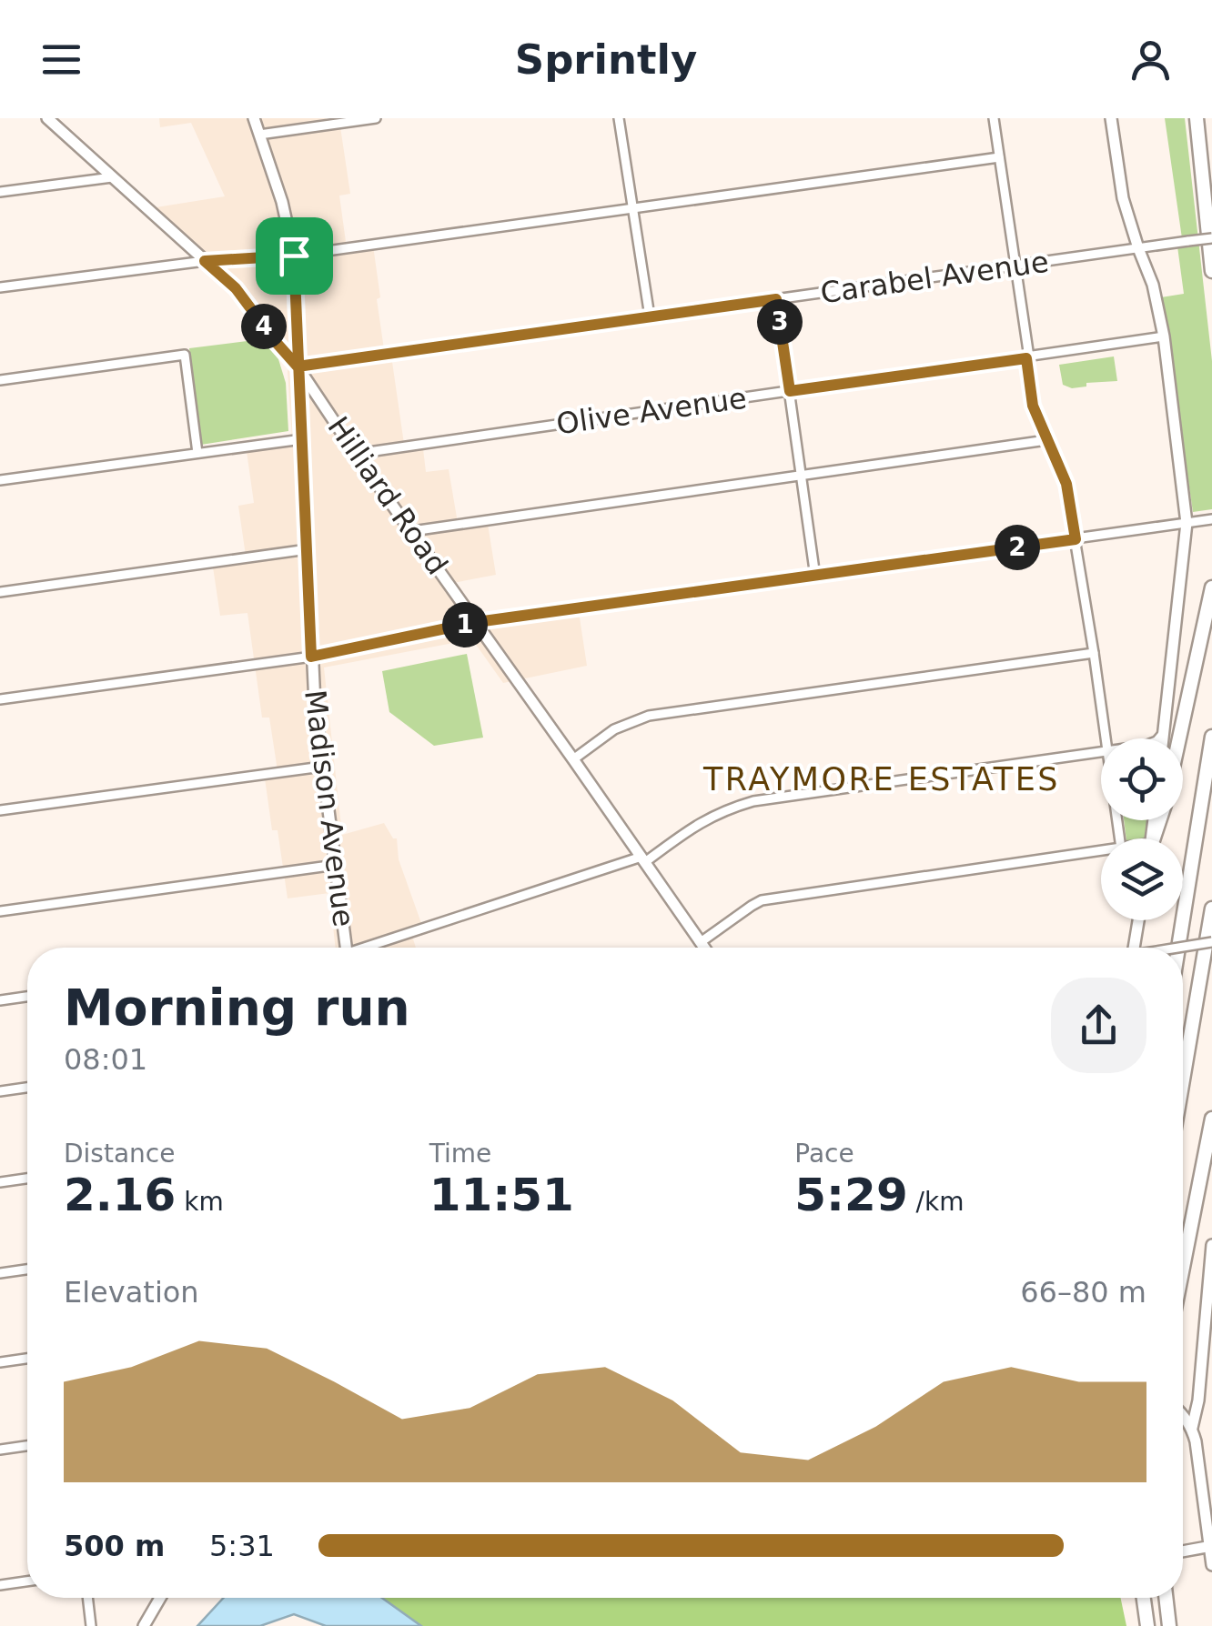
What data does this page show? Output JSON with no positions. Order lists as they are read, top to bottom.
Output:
{
  "streets": {
    "main road": ["Hilliard Road", "Madison Avenue"],
    "street": ["Carabel Avenue", "Olive Avenue"]
  },
  "crossings": [
    ["Carabel Avenue", "Hilliard Road"],
    ["Carabel Avenue", "Madison Avenue"],
    ["Olive Avenue", "Hilliard Road"],
    ["Hilliard Road", "Madison Avenue"]
  ],
  "districts": ["TRAYMORE ESTATES"],
  "page": {
    "header": "Sprintly",
    "pins": [
      "3",
      "4",
      "2",
      "1"
    ],
    "heading": ["Morning run", "08:01"],
    "stats": [
      ["Distance", "2.16 km"],
      ["Time", "11:51"],
      ["Pace", "5:29 /km"]
    ],
    "chart": ["Elevation", "66–80 m"],
    "list": [
      {
        "name": "500 m",
        "note": "5:31"
      }
    ]
  }
}
